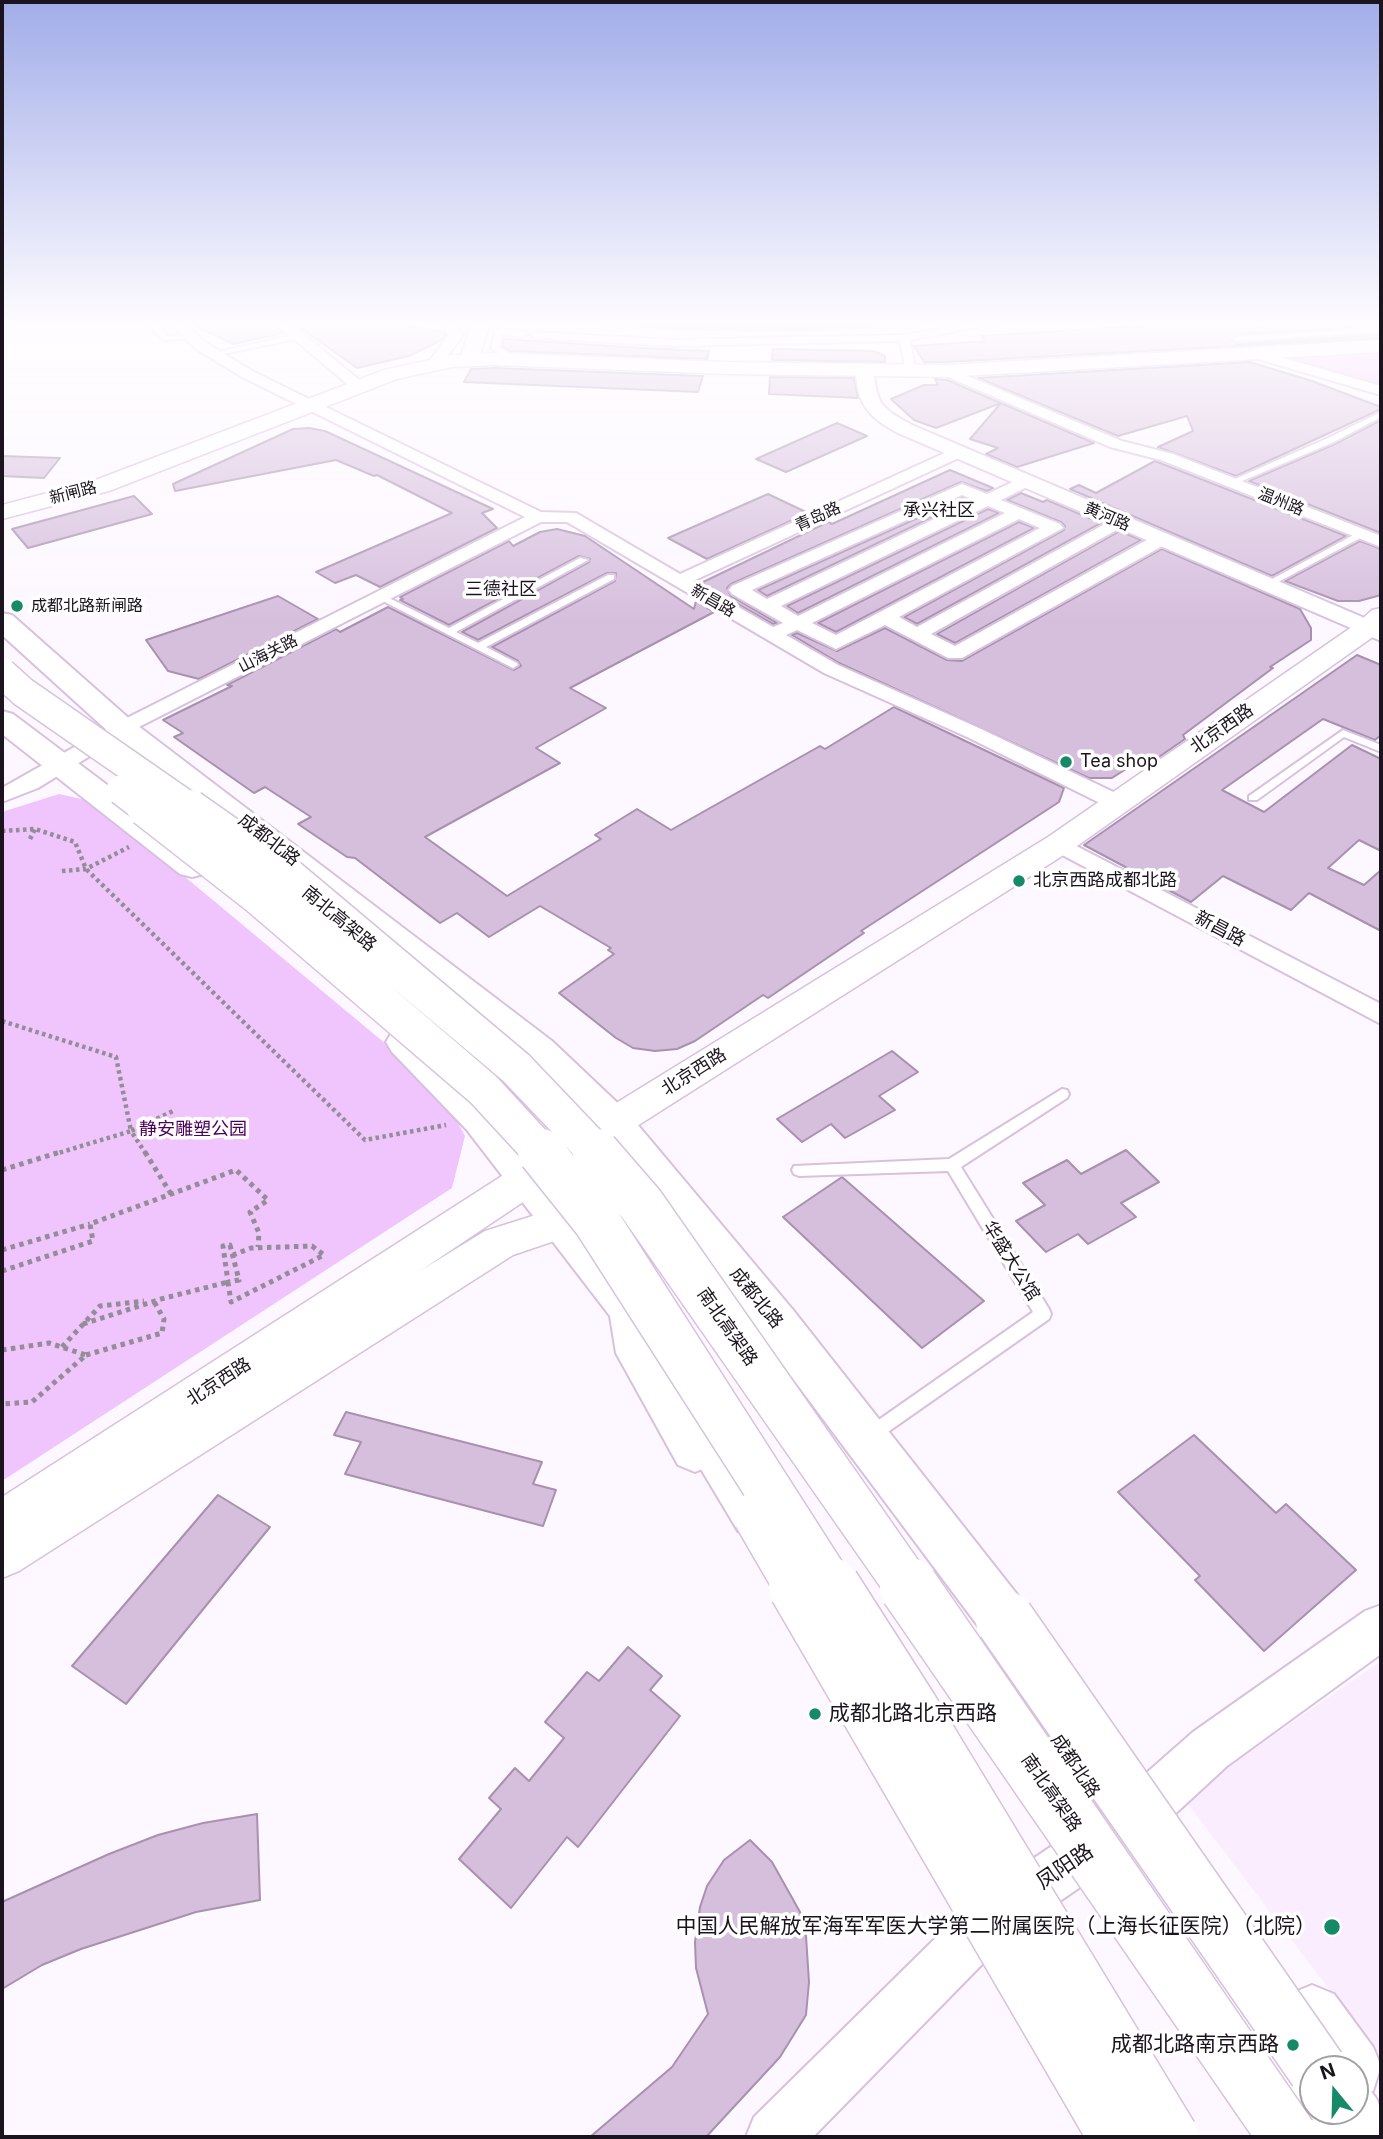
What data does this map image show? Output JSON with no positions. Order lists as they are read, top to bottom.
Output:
{
  "streets": {
    "main road": [
      "新闸路",
      "北京西路",
      "成都北路",
      "南北高架路"
    ],
    "street": [
      "温州路",
      "青岛路",
      "黄河路",
      "新昌路",
      "山海关路",
      "凤阳路"
    ],
    "lane": ["华盛大公馆"]
  },
  "crossings": [
    ["青岛路", "黄河路"],
    ["青岛路", "新昌路"],
    ["黄河路", "北京西路"],
    ["新昌路", "山海关路"],
    ["新昌路", "北京西路"],
    ["山海关路", "成都北路"],
    ["北京西路", "成都北路"],
    ["成都北路", "凤阳路"]
  ],
  "districts": ["承兴社区", "三德社区"],
  "parks": ["静安雕塑公园"],
  "places": [
    "成都北路新闸路",
    "Tea shop",
    "北京西路成都北路",
    "成都北路北京西路",
    "中国人民解放军海军军医大学第二附属医院（上海长征医院）（北院）",
    "成都北路南京西路"
  ],
  "north": "top"
}
